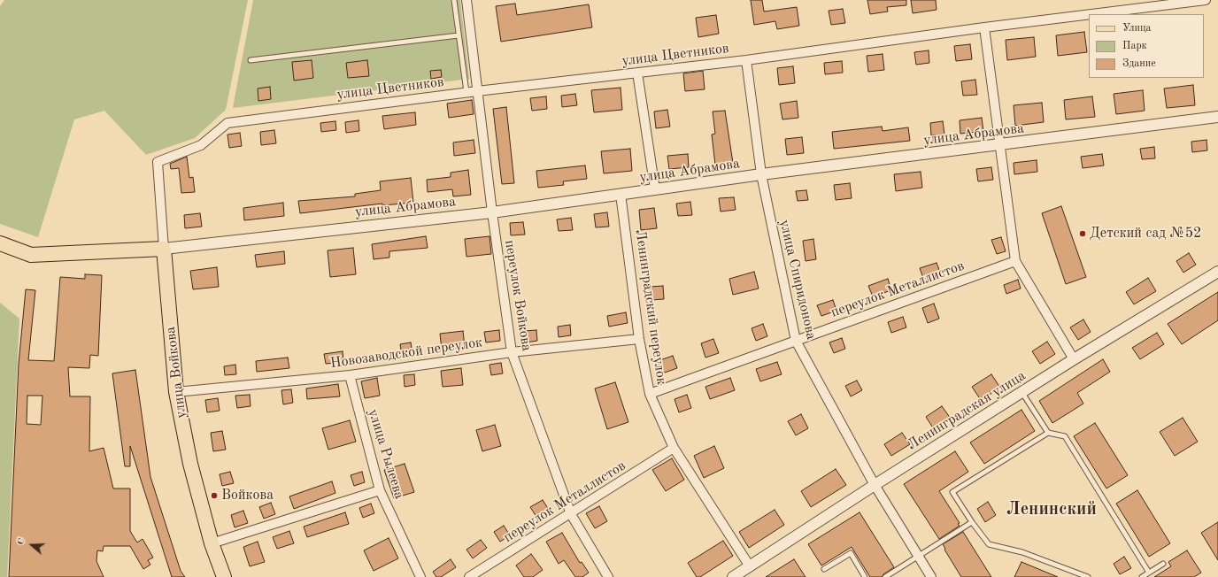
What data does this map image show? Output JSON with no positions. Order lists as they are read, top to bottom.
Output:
{
  "streets": {
    "main road": ["улица Войкова"],
    "street": [
      "улица Цветников",
      "улица Абрамова",
      "улица Спиридонова",
      "переулок Металлистов",
      "переулок Войкова",
      "Ленинградский переулок",
      "Новозаводской переулок",
      "Ленинградская улица",
      "улица Рылеева"
    ]
  },
  "crossings": [
    ["улица Цветников", "улица Спиридонова"],
    ["улица Цветников", "переулок Войкова"],
    ["улица Цветников", "улица Войкова"],
    ["улица Абрамова", "улица Спиридонова"],
    ["улица Абрамова", "переулок Войкова"],
    ["улица Абрамова", "Ленинградский переулок"],
    ["улица Абрамова", "улица Войкова"],
    ["улица Спиридонова", "переулок Металлистов"],
    ["улица Спиридонова", "Ленинградская улица"],
    ["переулок Металлистов", "переулок Войкова"],
    ["переулок Металлистов", "Ленинградский переулок"],
    ["переулок Войкова", "Новозаводской переулок"],
    ["Ленинградский переулок", "Новозаводской переулок"],
    ["Ленинградский переулок", "Ленинградская улица"],
    ["Новозаводской переулок", "улица Войкова"],
    ["Новозаводской переулок", "улица Рылеева"]
  ],
  "districts": ["Ленинский"],
  "places": ["Детский сад №52", "Войкова"],
  "legend": ["Улица", "Парк", "Здание"],
  "north": "left"
}
